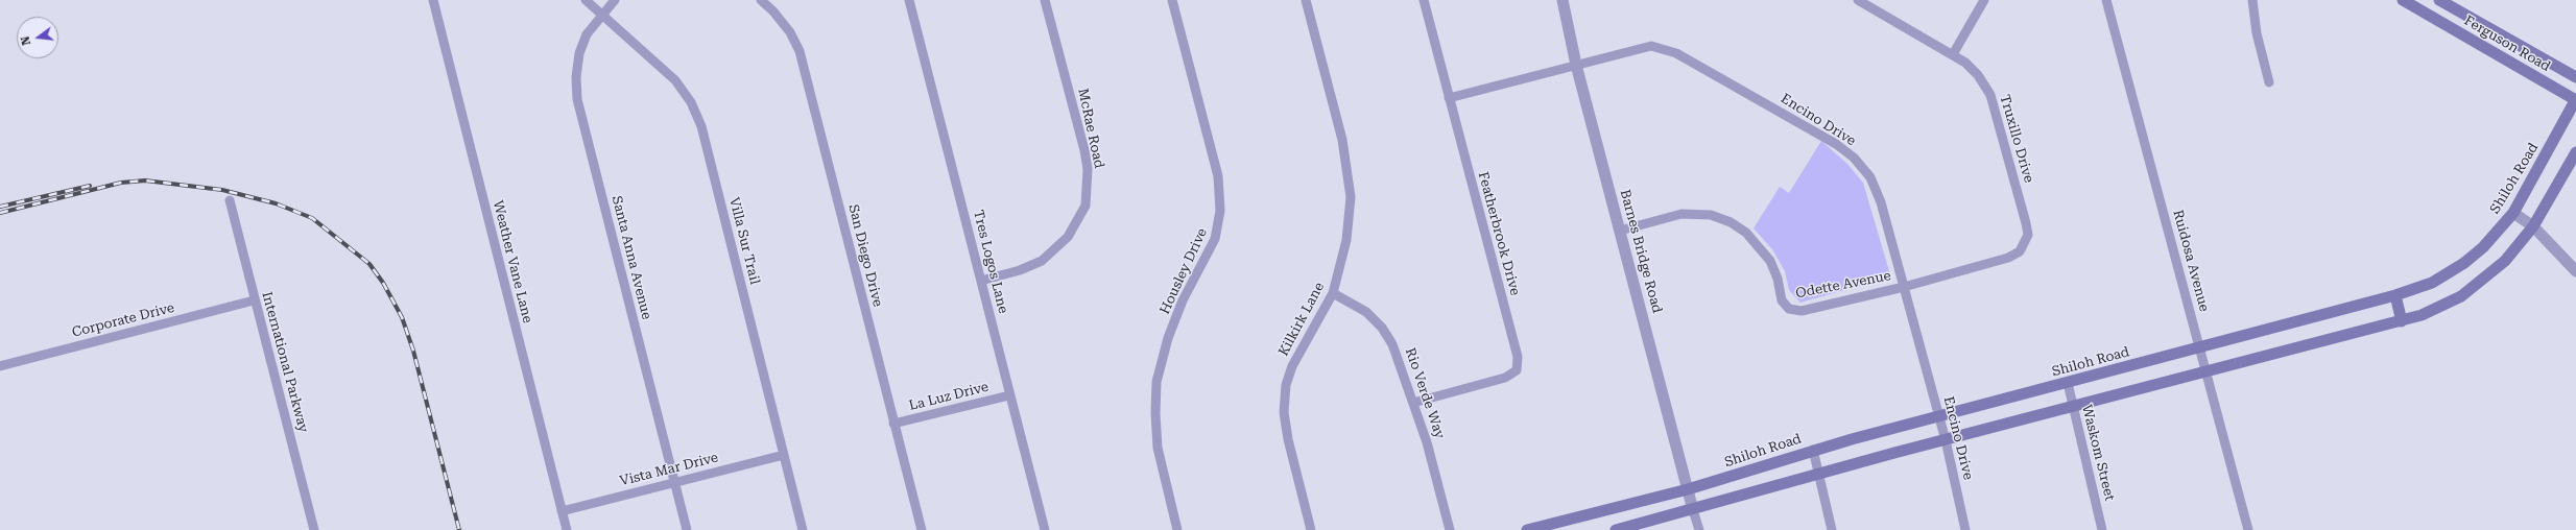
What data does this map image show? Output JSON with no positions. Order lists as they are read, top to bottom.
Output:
{
  "streets": {
    "main road": ["Ferguson Road", "Shiloh Road"],
    "street": [
      "Encino Drive",
      "McRae Road",
      "Truxillo Drive",
      "Featherbrook Drive",
      "Villa Sur Trail",
      "Barnes Bridge Road",
      "San Diego Drive",
      "Santa Anna Avenue",
      "Ruidosa Avenue",
      "Weather Vane Lane",
      "Tres Logos Lane",
      "Housley Drive",
      "Odette Avenue",
      "Kilkirk Lane",
      "Corporate Drive",
      "International Parkway",
      "Rio Verde Way",
      "La Luz Drive",
      "Waskom Street",
      "Vista Mar Drive"
    ]
  },
  "crossings": [
    ["Ferguson Road", "Shiloh Road"],
    ["Encino Drive", "Shiloh Road"],
    ["Encino Drive", "Featherbrook Drive"],
    ["Encino Drive", "Barnes Bridge Road"],
    ["Encino Drive", "Odette Avenue"],
    ["McRae Road", "Tres Logos Lane"],
    ["Truxillo Drive", "Odette Avenue"],
    ["Shiloh Road", "Barnes Bridge Road"],
    ["Shiloh Road", "Ruidosa Avenue"],
    ["Shiloh Road", "Waskom Street"],
    ["Featherbrook Drive", "Rio Verde Way"],
    ["Villa Sur Trail", "Santa Anna Avenue"],
    ["Villa Sur Trail", "Vista Mar Drive"],
    ["Barnes Bridge Road", "Odette Avenue"],
    ["San Diego Drive", "La Luz Drive"],
    ["Santa Anna Avenue", "Vista Mar Drive"],
    ["Weather Vane Lane", "Vista Mar Drive"],
    ["Tres Logos Lane", "La Luz Drive"],
    ["Kilkirk Lane", "Rio Verde Way"],
    ["Corporate Drive", "International Parkway"]
  ],
  "north": "left"
}
